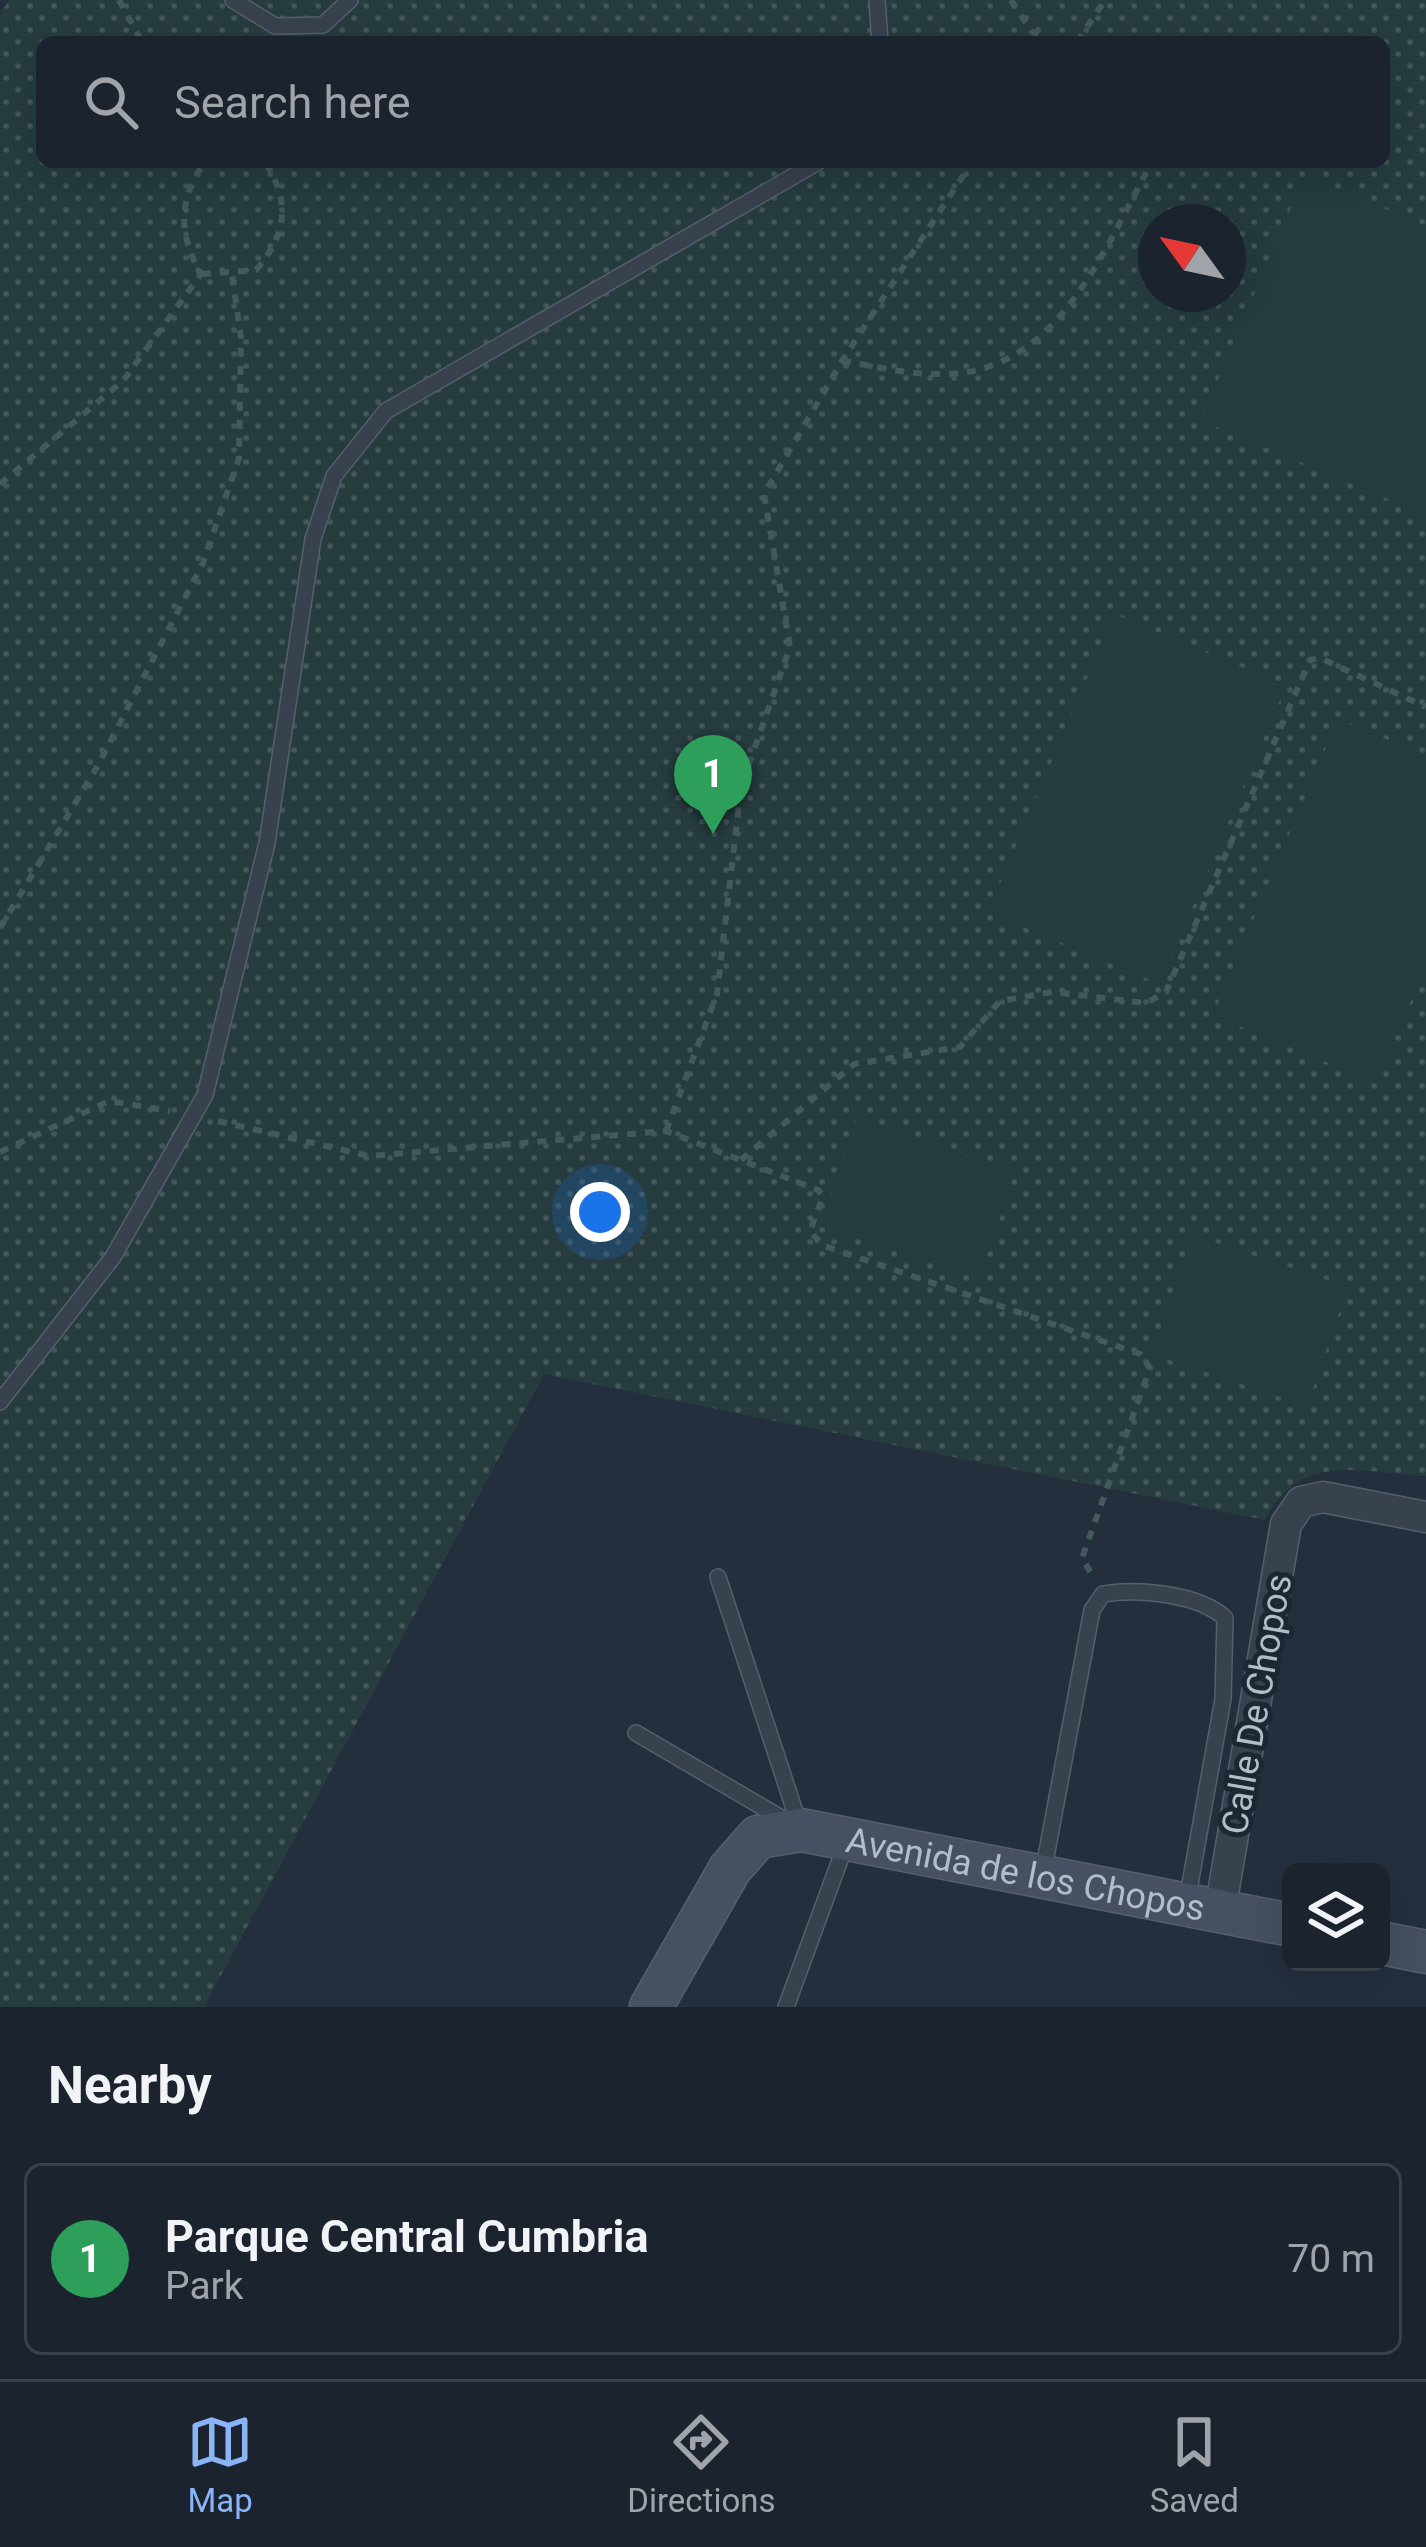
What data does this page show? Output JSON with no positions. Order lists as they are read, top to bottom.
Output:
{
  "streets": {
    "street": ["Calle De Chopos", "Avenida de los Chopos"]
  },
  "crossings": [
    ["Calle De Chopos", "Avenida de los Chopos"]
  ],
  "north": "top left",
  "page": {
    "search": "Search here",
    "pins": "1",
    "heading": "Nearby",
    "list": [
      {
        "mark": "1",
        "name": "Parque Central Cumbria",
        "note": "Park",
        "value": "70 m"
      }
    ],
    "nav": ["Map", "Directions", "Saved"]
  }
}
